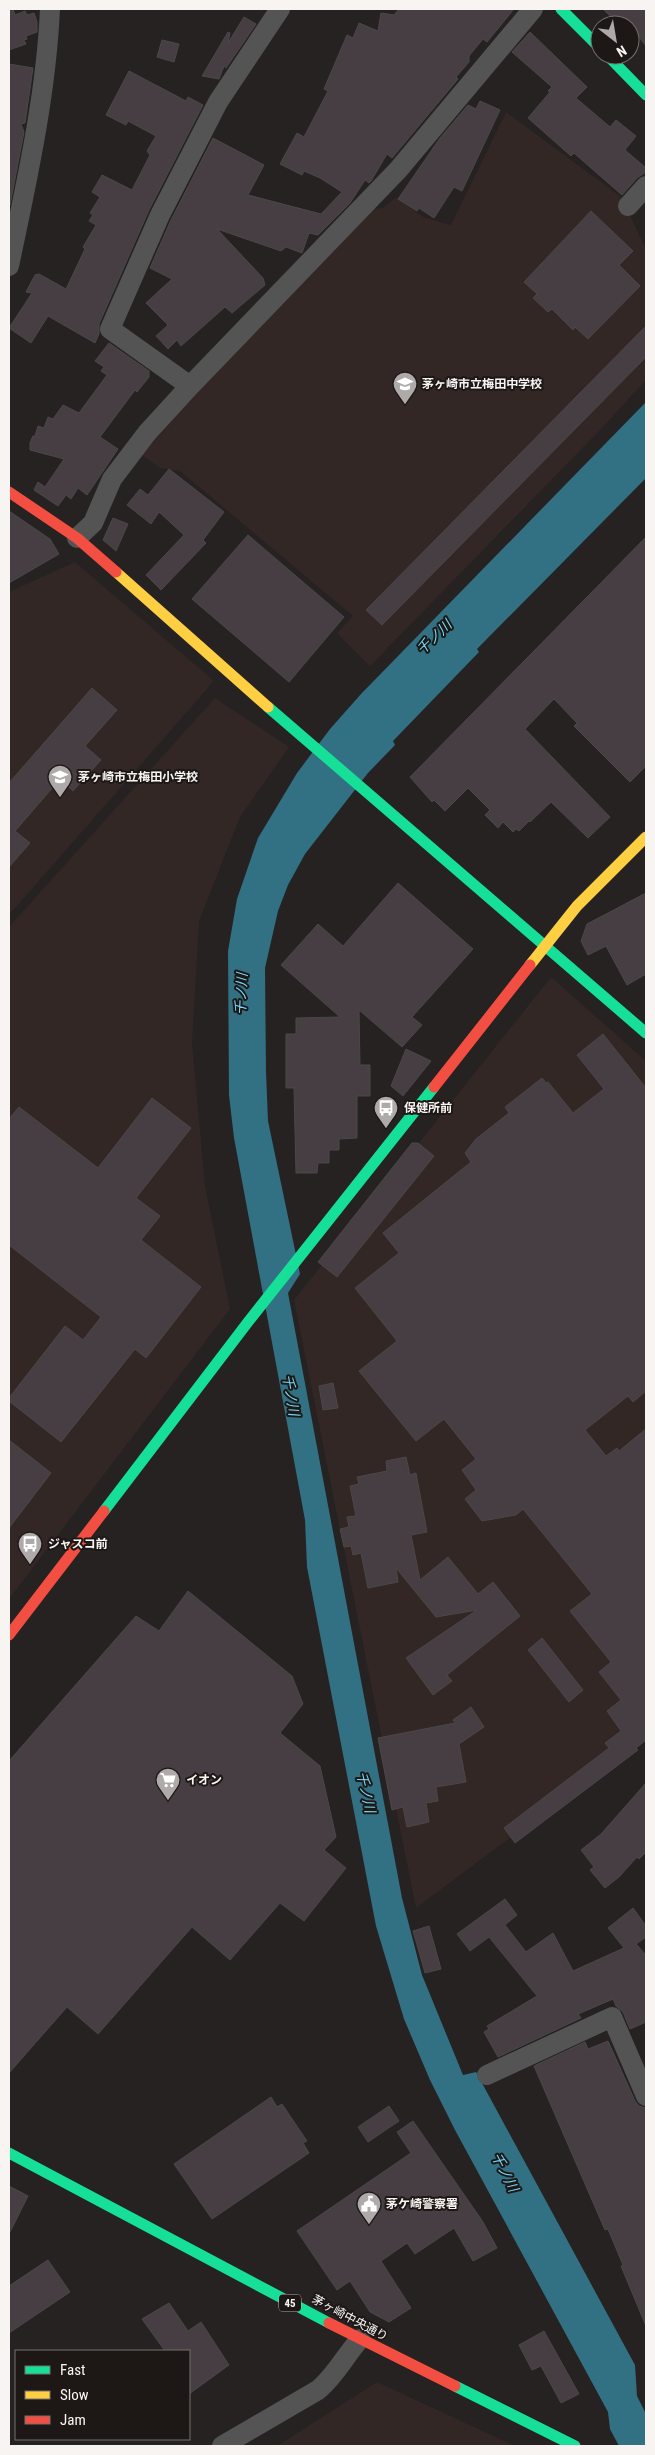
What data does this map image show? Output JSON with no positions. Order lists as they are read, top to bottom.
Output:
{
  "streets": {
    "street": ["45", "茅ヶ崎中央通り"]
  },
  "water": ["千ノ川"],
  "places": {
    "school or university": ["茅ヶ崎市立梅田中学校", "茅ヶ崎市立梅田小学校"],
    "bus stop": ["保健所前", "ジャスコ前"],
    "supermarket": ["イオン"],
    "public building": ["茅ケ崎警察署"]
  },
  "legend": ["Fast", "Slow", "Jam"],
  "north": "bottom right"
}
